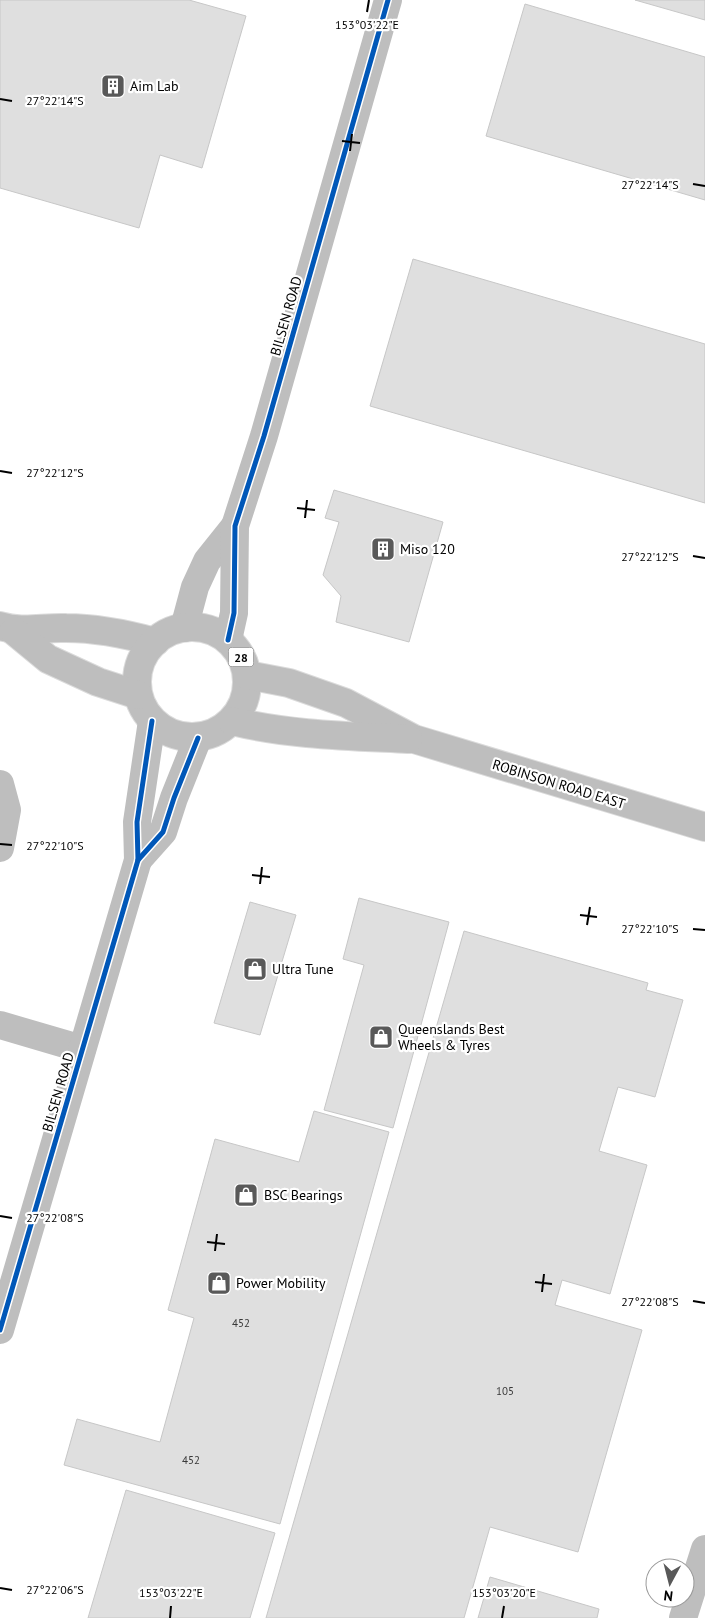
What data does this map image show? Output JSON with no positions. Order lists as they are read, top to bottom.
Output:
{
  "streets": {
    "street": ["BILSEN ROAD", "28", "ROBINSON ROAD EAST"]
  },
  "crossings": [
    ["BILSEN ROAD", "28"],
    ["BILSEN ROAD", "ROBINSON ROAD EAST"],
    ["28", "ROBINSON ROAD EAST"]
  ],
  "places": {
    "building": ["Aim Lab", "Miso 120"],
    "shop": [
      "Ultra Tune",
      "Queenslands Best Wheels & Tyres",
      "BSC Bearings",
      "Power Mobility"
    ]
  },
  "house_numbers": ["452", "105", "452"],
  "north": "bottom",
  "coordinates": [
    "153°03'22\"E",
    "27°22'14\"S",
    "27°22'12\"S",
    "27°22'10\"S",
    "27°22'08\"S",
    "27°22'06\"S",
    "153°03'20\"E"
  ]
}
